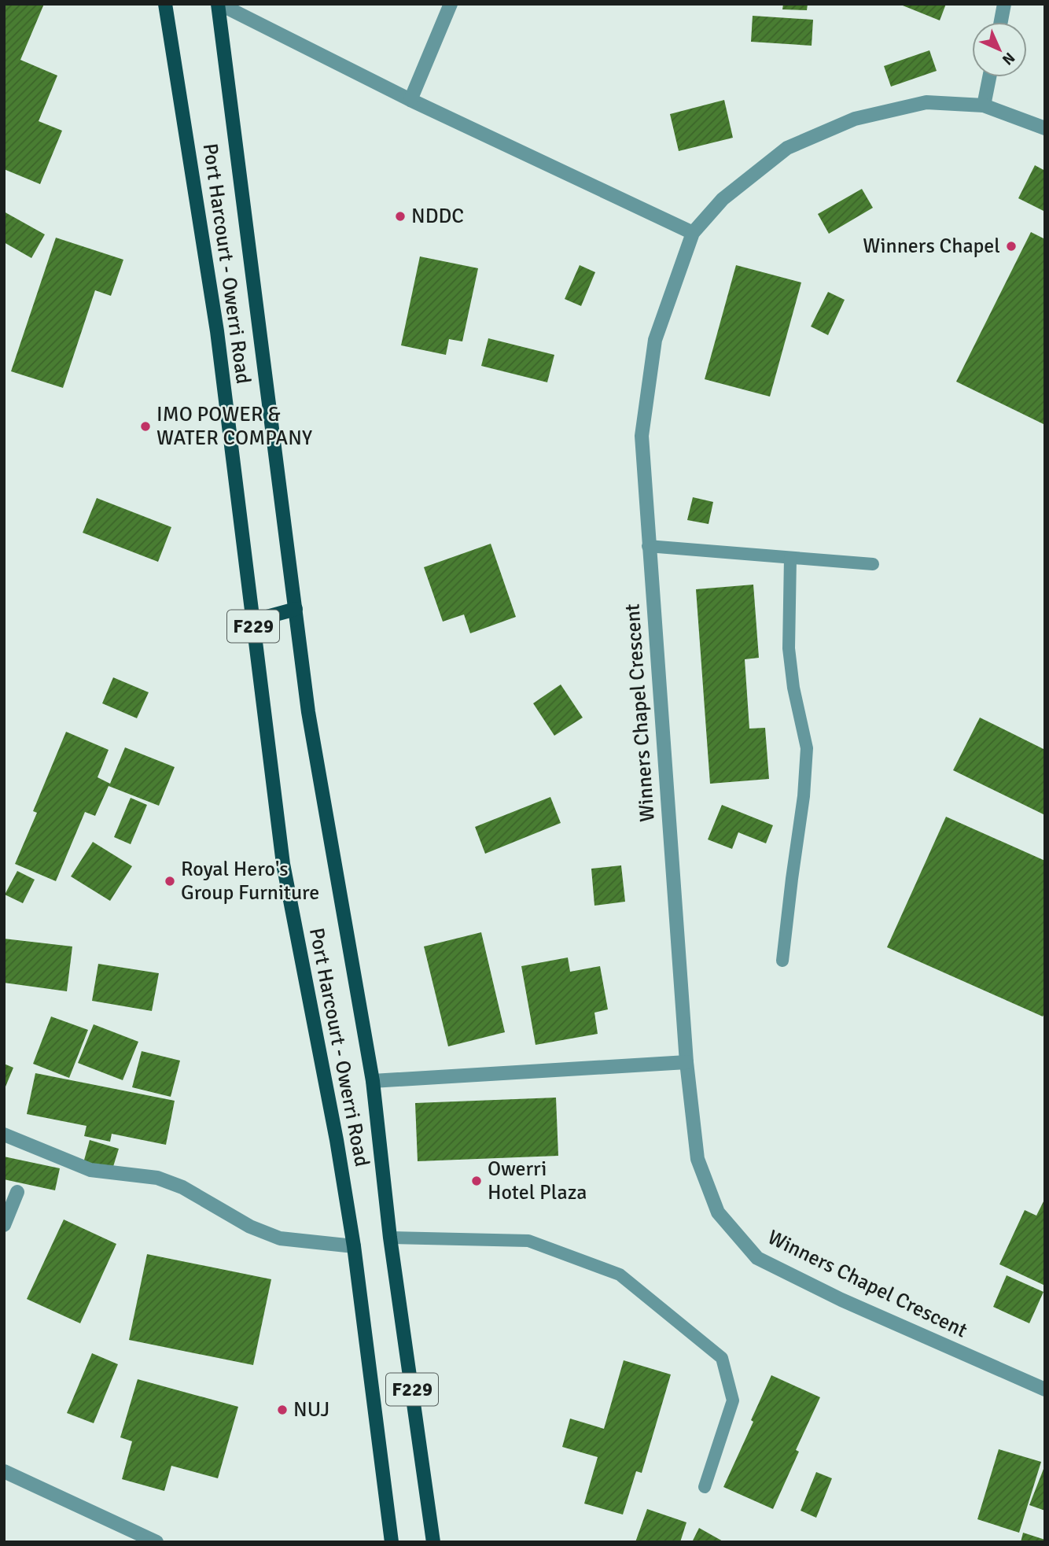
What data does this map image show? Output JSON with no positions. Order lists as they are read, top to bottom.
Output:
{
  "streets": {
    "main road": ["Port Harcourt - Owerri Road", "F229"],
    "street": ["Winners Chapel Crescent"]
  },
  "places": [
    "NDDC",
    "Winners Chapel",
    "IMO POWER & WATER COMPANY",
    "Royal Hero's Group Furniture",
    "Owerri Hotel Plaza",
    "NUJ"
  ],
  "north": "bottom right"
}
